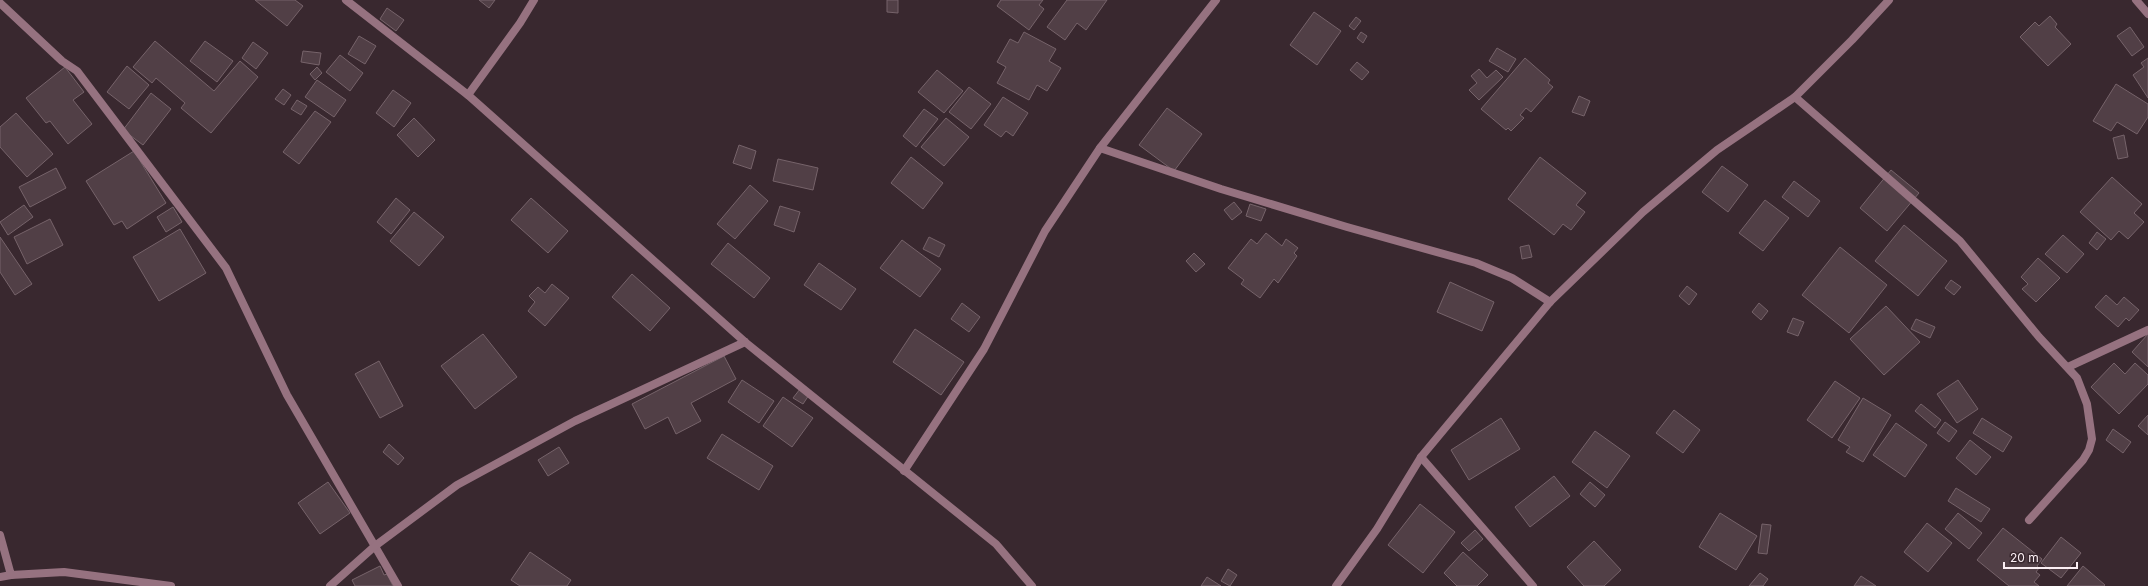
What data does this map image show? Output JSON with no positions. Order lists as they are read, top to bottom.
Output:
{
  "scale_bar": "20 m"
}
